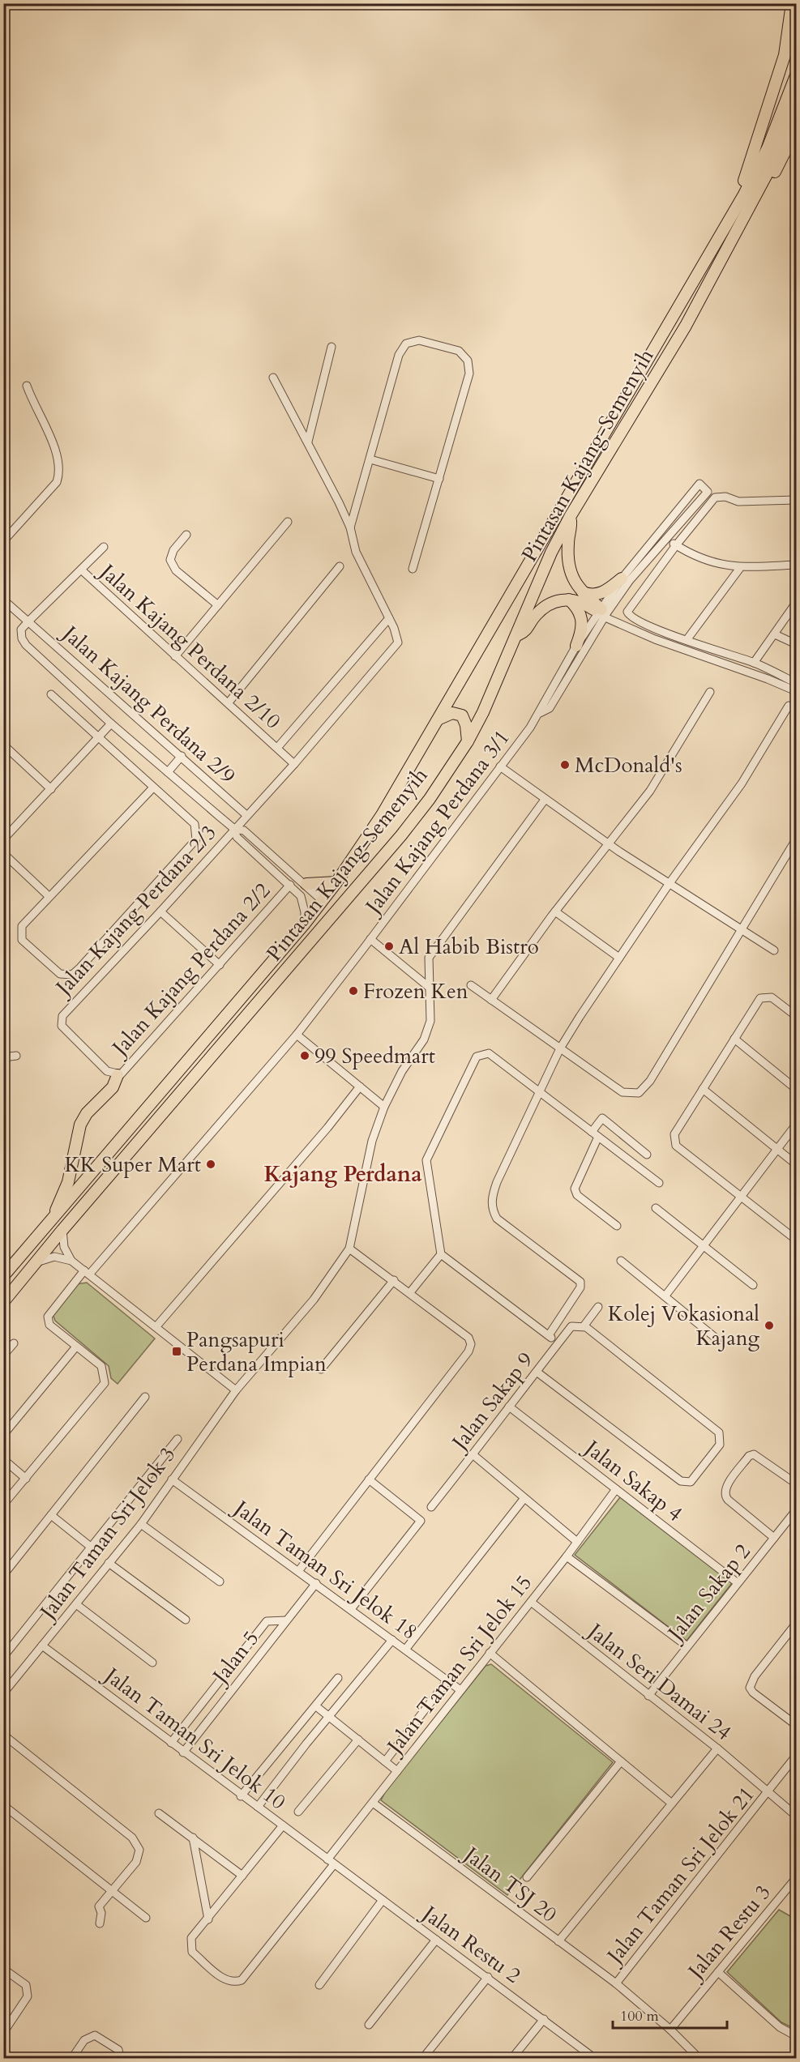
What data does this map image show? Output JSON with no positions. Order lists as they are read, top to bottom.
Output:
{
  "streets": {
    "highway": ["Pintasan Kajang-Semenyih"],
    "street": [
      "Jalan Kajang Perdana 2/10",
      "Jalan Kajang Perdana 2/9",
      "Jalan Kajang Perdana 3/1",
      "Jalan Kajang Perdana 2/3",
      "Jalan Kajang Perdana 2/2",
      "Jalan Sakap 9",
      "Jalan Sakap 4",
      "Jalan Taman Sri Jelok 3",
      "Jalan Taman Sri Jelok 18",
      "Jalan Sakap 2",
      "Jalan 5",
      "Jalan Taman Sri Jelok 15",
      "Jalan Seri Damai 24",
      "Jalan Taman Sri Jelok 10",
      "Jalan Taman Sri Jelok 21",
      "Jalan TSJ 20",
      "Jalan Restu 3",
      "Jalan Restu 2"
    ]
  },
  "crossings": [
    ["Jalan Kajang Perdana 2/10", "Jalan Kajang Perdana 2/3"],
    ["Jalan Kajang Perdana 2/9", "Jalan Kajang Perdana 2/3"],
    ["Jalan Kajang Perdana 2/3", "Jalan Kajang Perdana 2/2"],
    ["Jalan Sakap 9", "Jalan Sakap 4"],
    ["Jalan Sakap 4", "Jalan Sakap 2"],
    ["Jalan Sakap 4", "Jalan Taman Sri Jelok 15"],
    ["Jalan Taman Sri Jelok 3", "Jalan Taman Sri Jelok 18"],
    ["Jalan Taman Sri Jelok 3", "Jalan Taman Sri Jelok 10"],
    ["Jalan Taman Sri Jelok 18", "Jalan 5"],
    ["Jalan Taman Sri Jelok 18", "Jalan Taman Sri Jelok 15"],
    ["Jalan Sakap 2", "Jalan Seri Damai 24"],
    ["Jalan 5", "Jalan Taman Sri Jelok 10"],
    ["Jalan Taman Sri Jelok 15", "Jalan Seri Damai 24"],
    ["Jalan Taman Sri Jelok 15", "Jalan Taman Sri Jelok 10"],
    ["Jalan Taman Sri Jelok 15", "Jalan TSJ 20"],
    ["Jalan Taman Sri Jelok 15", "Jalan Restu 2"],
    ["Jalan Seri Damai 24", "Jalan Taman Sri Jelok 21"],
    ["Jalan Taman Sri Jelok 10", "Jalan Restu 2"],
    ["Jalan Taman Sri Jelok 21", "Jalan TSJ 20"],
    ["Jalan TSJ 20", "Jalan Restu 3"]
  ],
  "districts": ["Kajang Perdana"],
  "places": {
    "other": [
      "McDonald's",
      "Al Habib Bistro",
      "Frozen Ken",
      "99 Speedmart",
      "KK Super Mart",
      "Kolej Vokasional Kajang"
    ],
    "transit": ["Pangsapuri Perdana Impian"]
  },
  "scale_bar": "100 m"
}
